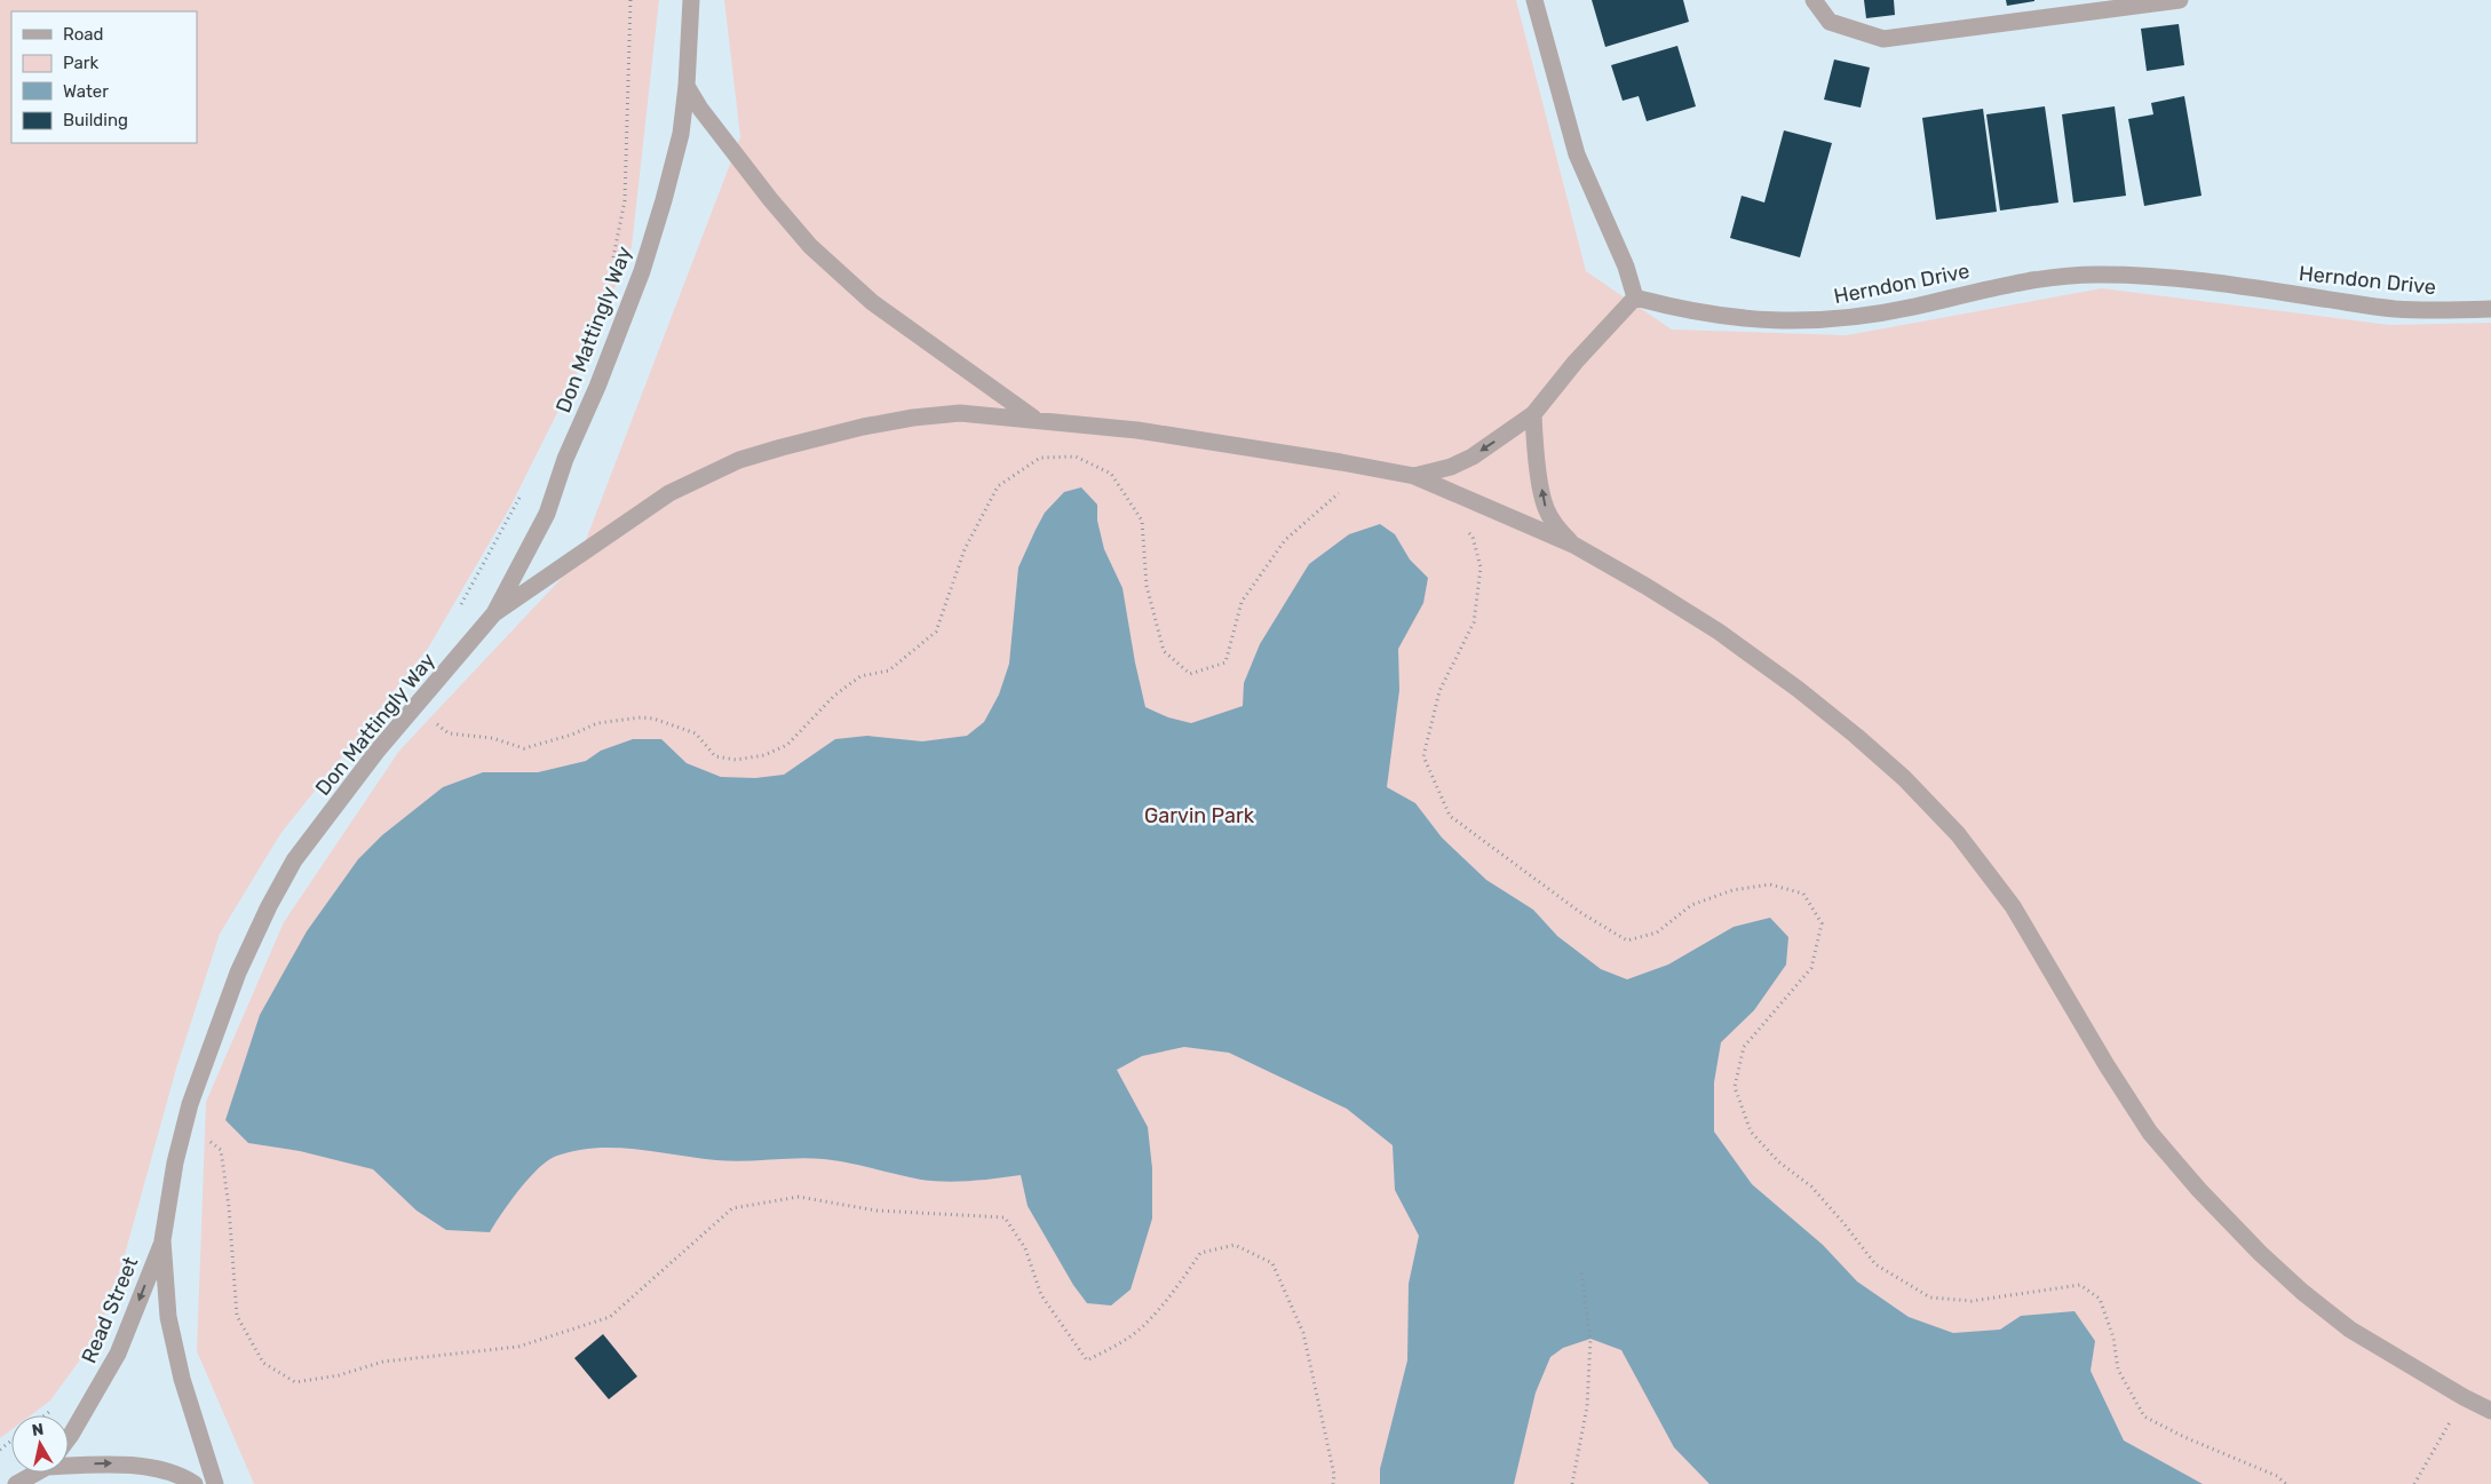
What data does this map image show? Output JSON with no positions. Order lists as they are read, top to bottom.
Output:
{
  "streets": {
    "street": ["Herndon Drive", "Don Mattingly Way", "Read Street"]
  },
  "crossings": [
    ["Don Mattingly Way", "Read Street"]
  ],
  "parks": ["Garvin Park"],
  "legend": [
    "Road",
    "Park",
    "Water",
    "Building"
  ],
  "north": "top"
}
